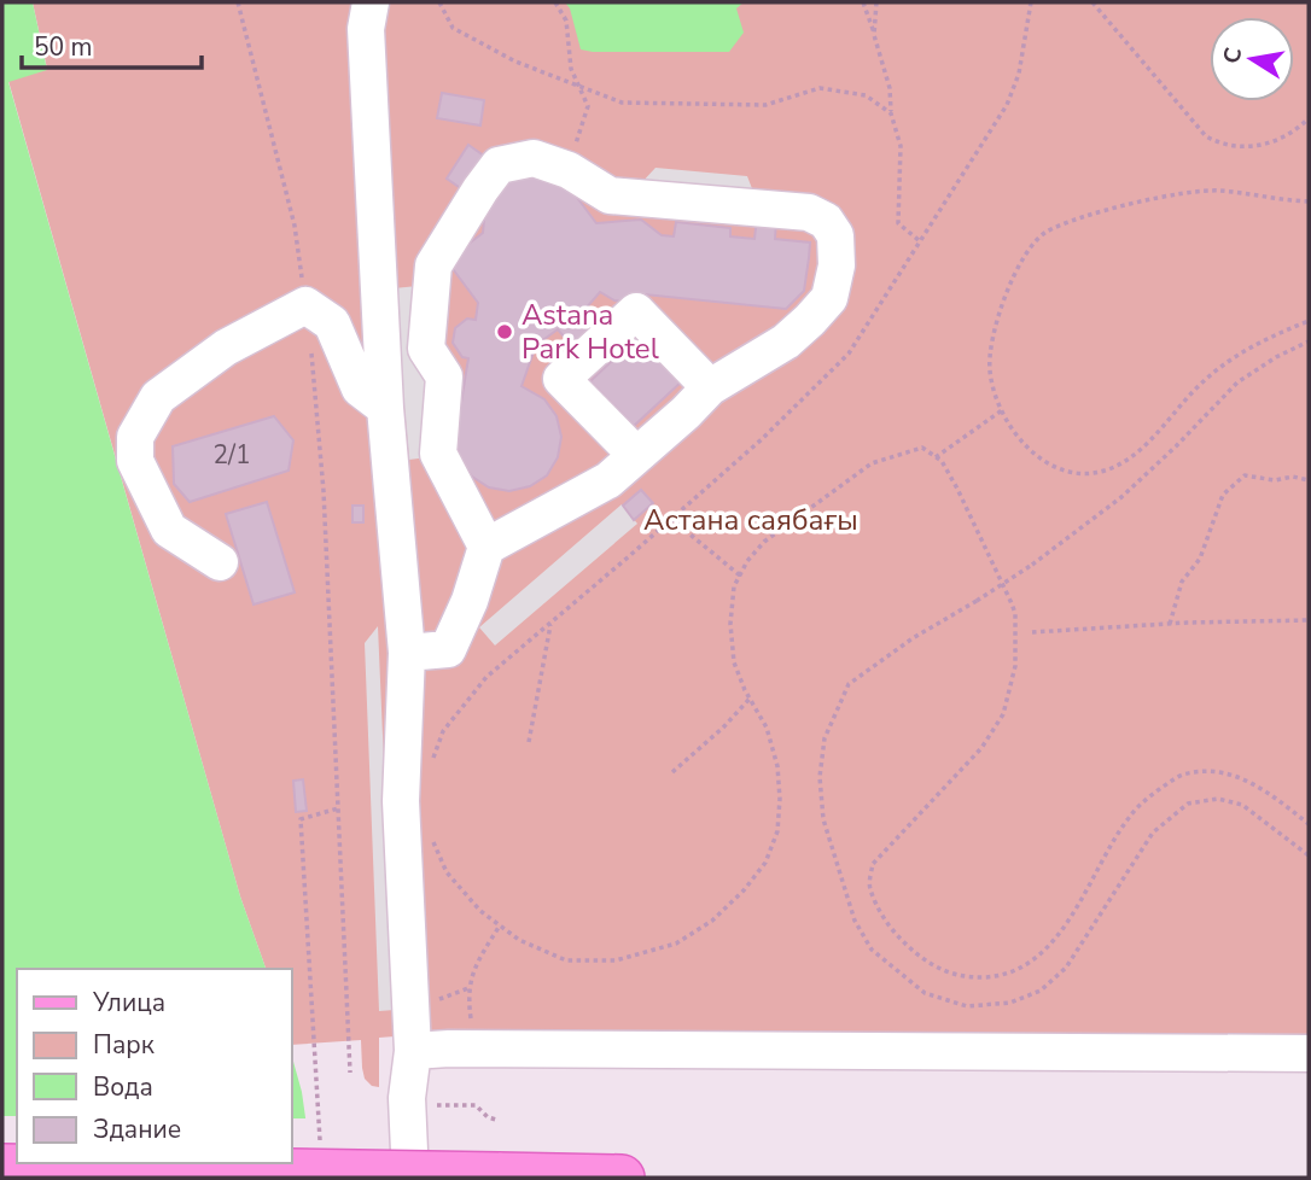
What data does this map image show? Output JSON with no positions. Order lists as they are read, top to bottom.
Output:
{
  "parks": ["Астана саябағы"],
  "places": ["Astana Park Hotel"],
  "house_numbers": ["2/1"],
  "legend": [
    "Улица",
    "Парк",
    "Вода",
    "Здание"
  ],
  "scale_bar": "50 m",
  "north": "left"
}
